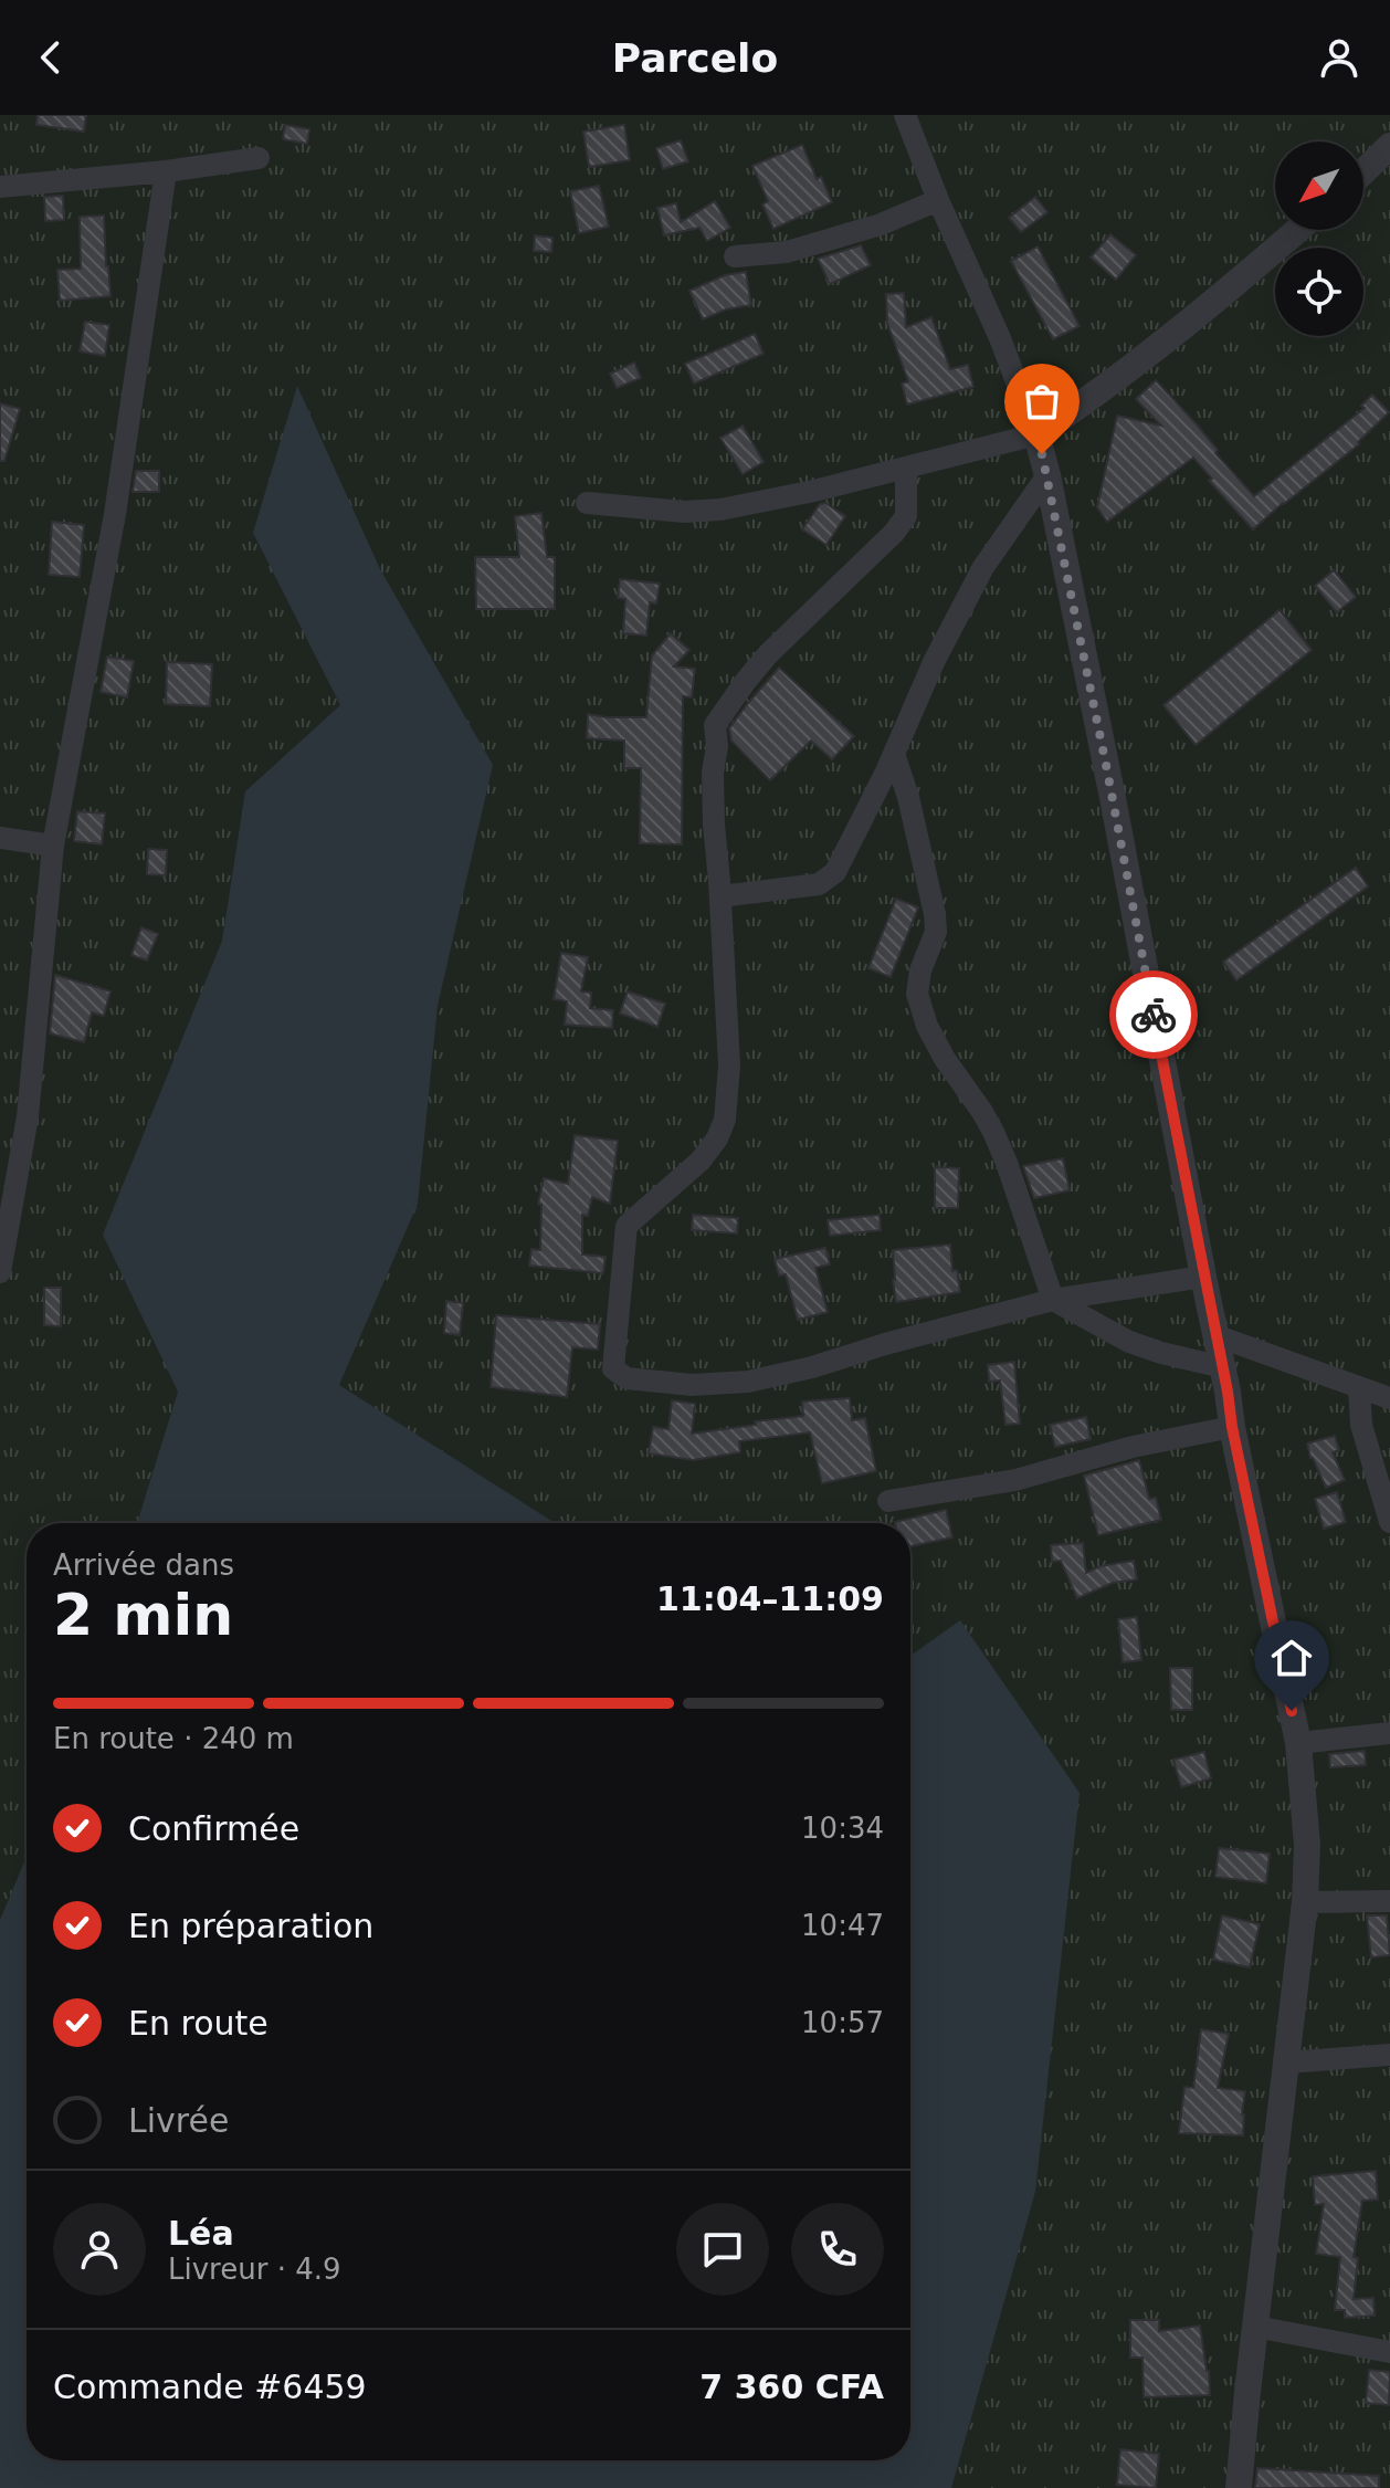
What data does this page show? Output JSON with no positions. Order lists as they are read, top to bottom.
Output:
{
  "north": "bottom left",
  "page": {
    "header": "Parcelo",
    "heading": ["2 min", "Arrivée dans", "11:04–11:09"],
    "panel": [
      "Léa",
      "Livreur · 4.9",
      "Commande #6459",
      "7 360 CFA"
    ],
    "bar": "En route · 240 m",
    "list": [
      ["Confirmée", "10:34"],
      ["En préparation", "10:47"],
      ["En route", "10:57"],
      "Livrée"
    ]
  }
}
